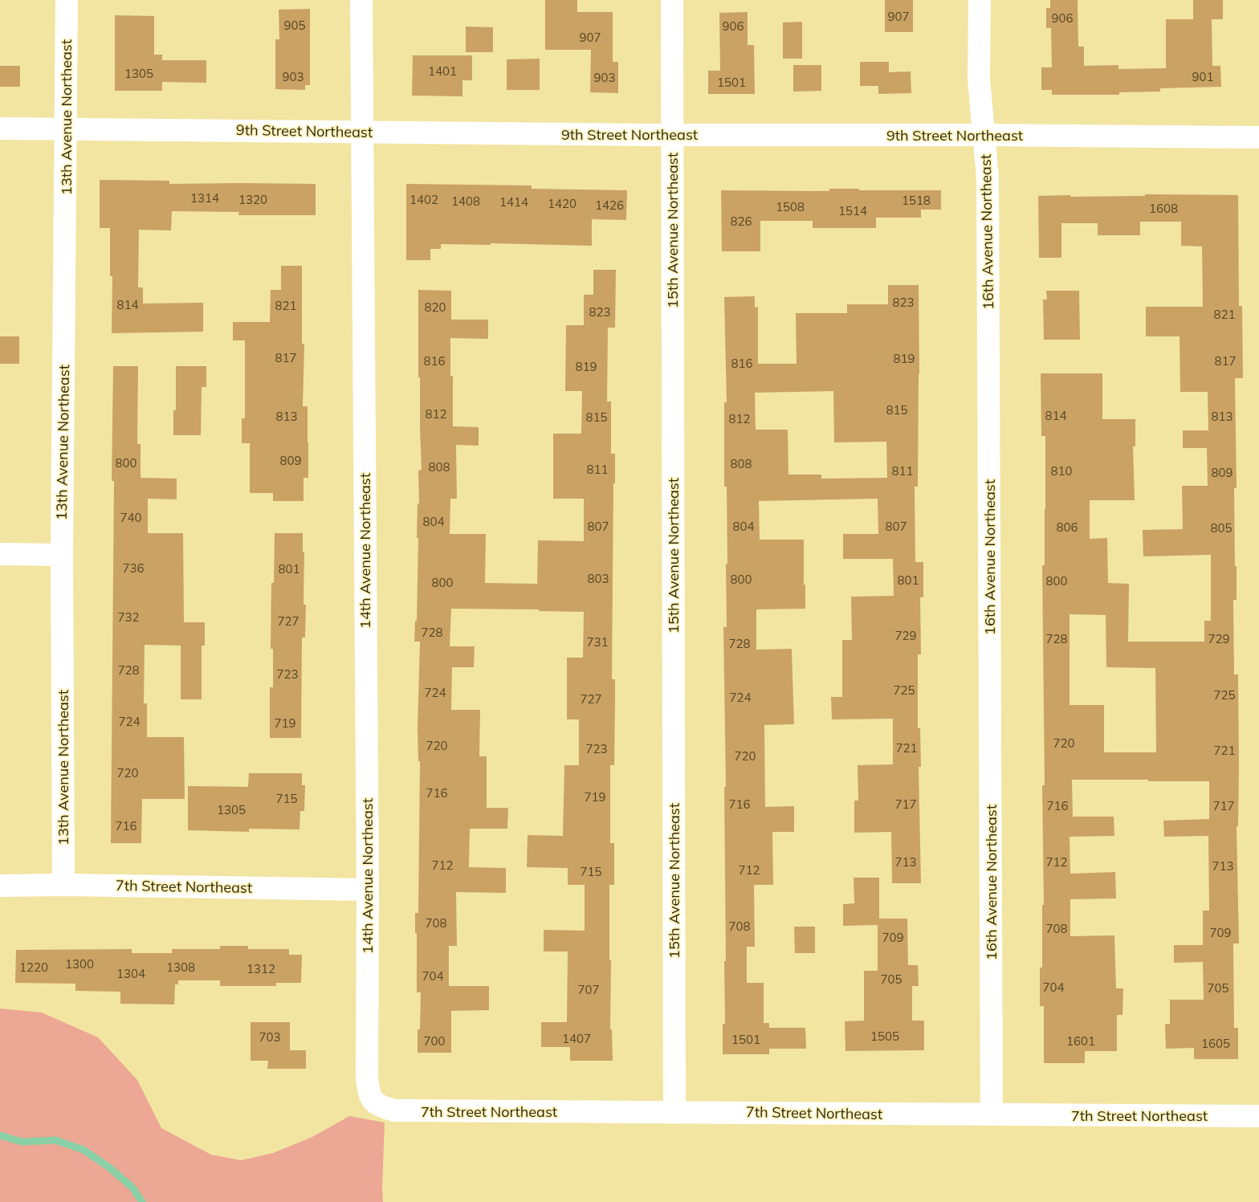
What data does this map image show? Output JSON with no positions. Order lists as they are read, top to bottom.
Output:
{
  "streets": {
    "street": [
      "13th Avenue Northeast",
      "9th Street Northeast",
      "15th Avenue Northeast",
      "16th Avenue Northeast",
      "14th Avenue Northeast",
      "7th Street Northeast"
    ]
  },
  "crossings": [
    ["13th Avenue Northeast", "9th Street Northeast"],
    ["13th Avenue Northeast", "7th Street Northeast"],
    ["9th Street Northeast", "15th Avenue Northeast"],
    ["9th Street Northeast", "16th Avenue Northeast"],
    ["9th Street Northeast", "14th Avenue Northeast"],
    ["15th Avenue Northeast", "7th Street Northeast"],
    ["16th Avenue Northeast", "7th Street Northeast"],
    ["14th Avenue Northeast", "7th Street Northeast"]
  ],
  "house_numbers": [
    "907",
    "906",
    "905",
    "906",
    "907",
    "1401",
    "1305",
    "903",
    "901",
    "903",
    "1501",
    "1314",
    "1320",
    "1402",
    "1518",
    "1408",
    "1414",
    "1420",
    "1426",
    "1508",
    "1608",
    "1514",
    "826",
    "823",
    "814",
    "821",
    "820",
    "823",
    "821",
    "817",
    "819",
    "816",
    "817",
    "816",
    "819",
    "815",
    "812",
    "814",
    "813",
    "813",
    "815",
    "812",
    "809",
    "800",
    "808",
    "808",
    "811",
    "811",
    "810",
    "809",
    "740",
    "804",
    "807",
    "804",
    "807",
    "806",
    "805",
    "736",
    "801",
    "803",
    "800",
    "801",
    "800",
    "800",
    "732",
    "727",
    "728",
    "729",
    "728",
    "729",
    "731",
    "728",
    "728",
    "723",
    "725",
    "724",
    "725",
    "724",
    "727",
    "724",
    "719",
    "720",
    "720",
    "721",
    "723",
    "721",
    "720",
    "720",
    "716",
    "719",
    "715",
    "716",
    "717",
    "716",
    "717",
    "1305",
    "716",
    "713",
    "712",
    "712",
    "713",
    "712",
    "715",
    "708",
    "708",
    "708",
    "709",
    "709",
    "1300",
    "1220",
    "1308",
    "1312",
    "1304",
    "704",
    "705",
    "704",
    "705",
    "707",
    "1505",
    "703",
    "1407",
    "1501",
    "700",
    "1601",
    "1605"
  ]
}
